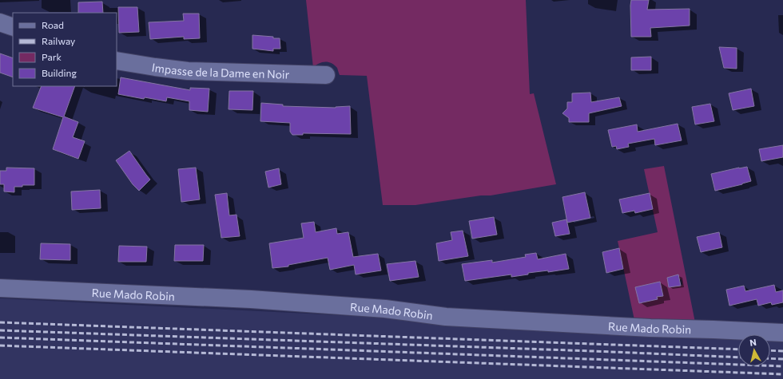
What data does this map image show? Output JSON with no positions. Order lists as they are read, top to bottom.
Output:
{
  "streets": {
    "street": ["Impasse de la Dame en Noir", "Rue Mado Robin"]
  },
  "legend": [
    "Road",
    "Railway",
    "Park",
    "Building"
  ],
  "north": "top"
}
